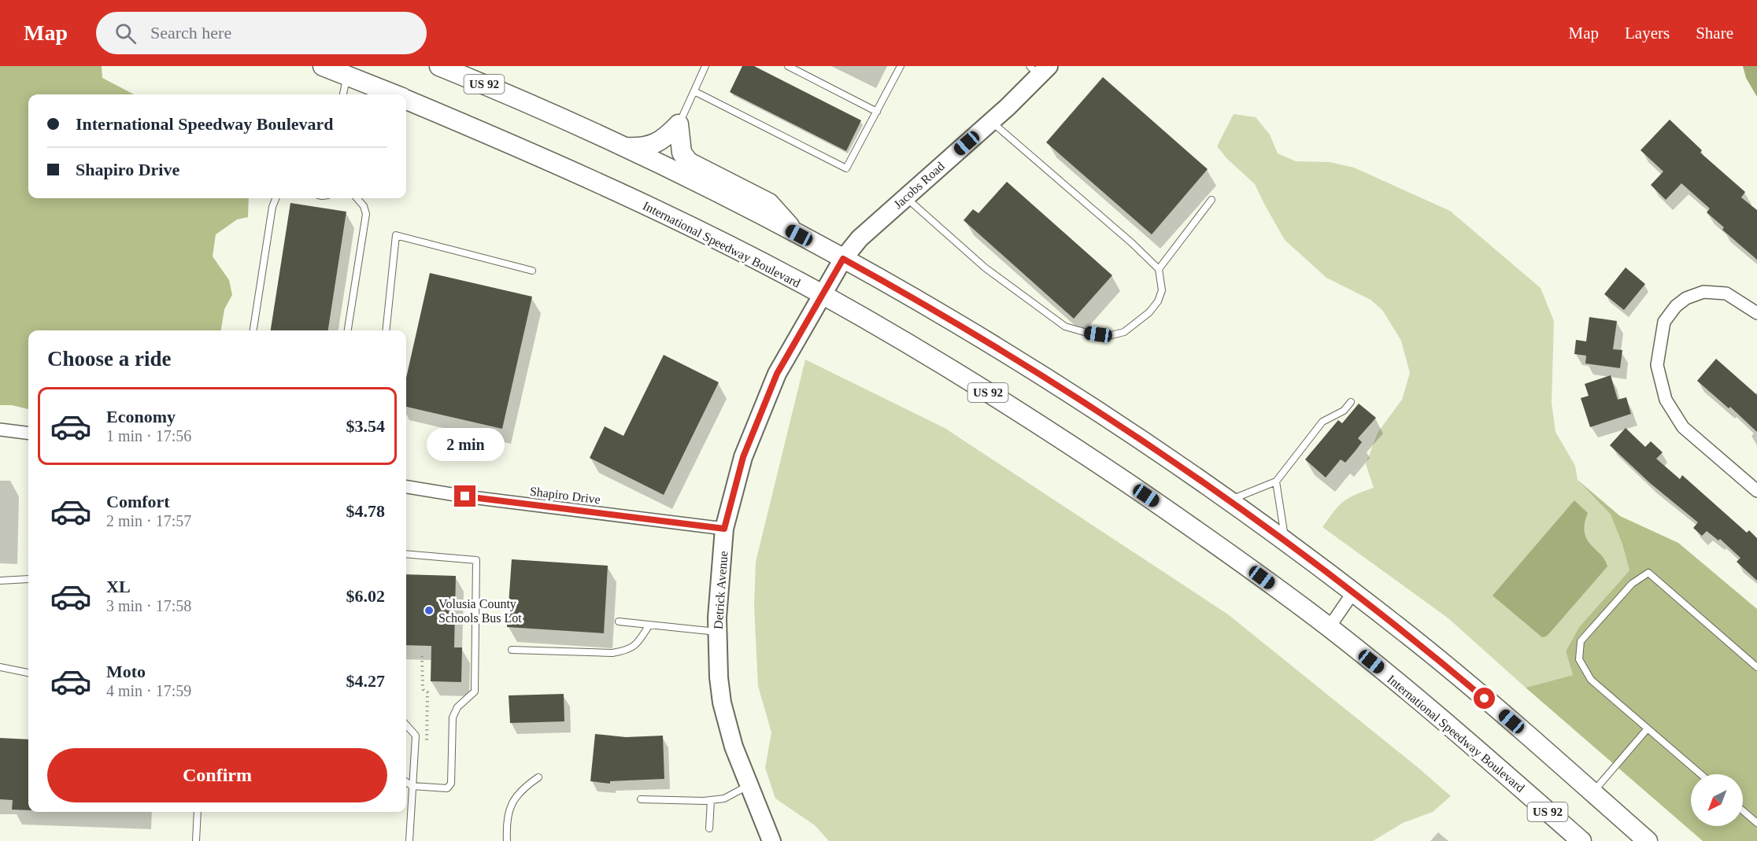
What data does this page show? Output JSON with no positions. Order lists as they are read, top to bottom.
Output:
{
  "streets": {
    "main road": ["US 92", "International Speedway Boulevard"],
    "street": ["Jacobs Road", "Shapiro Drive", "Detrick Avenue"]
  },
  "crossings": [
    ["US 92", "Jacobs Road"],
    ["Jacobs Road", "International Speedway Boulevard"],
    ["Jacobs Road", "Detrick Avenue"],
    ["International Speedway Boulevard", "Detrick Avenue"],
    ["Shapiro Drive", "Detrick Avenue"]
  ],
  "places": ["Volusia County Schools Bus Lot"],
  "north": "bottom left",
  "page": {
    "header": "Map",
    "search": "Search here",
    "nav": ["Map", "Layers", "Share"],
    "banner": ["International Speedway Boulevard", "Shapiro Drive"],
    "heading": "Choose a ride",
    "list": [
      {
        "name": "Economy",
        "note": "1 min · 17:56",
        "value": "$3.54"
      },
      {
        "name": "Comfort",
        "note": "2 min · 17:57",
        "value": "$4.78"
      },
      {
        "name": "XL",
        "note": "3 min · 17:58",
        "value": "$6.02"
      },
      {
        "name": "Moto",
        "note": "4 min · 17:59",
        "value": "$4.27"
      }
    ],
    "bubble": "2 min",
    "buttons": "Confirm"
  }
}
